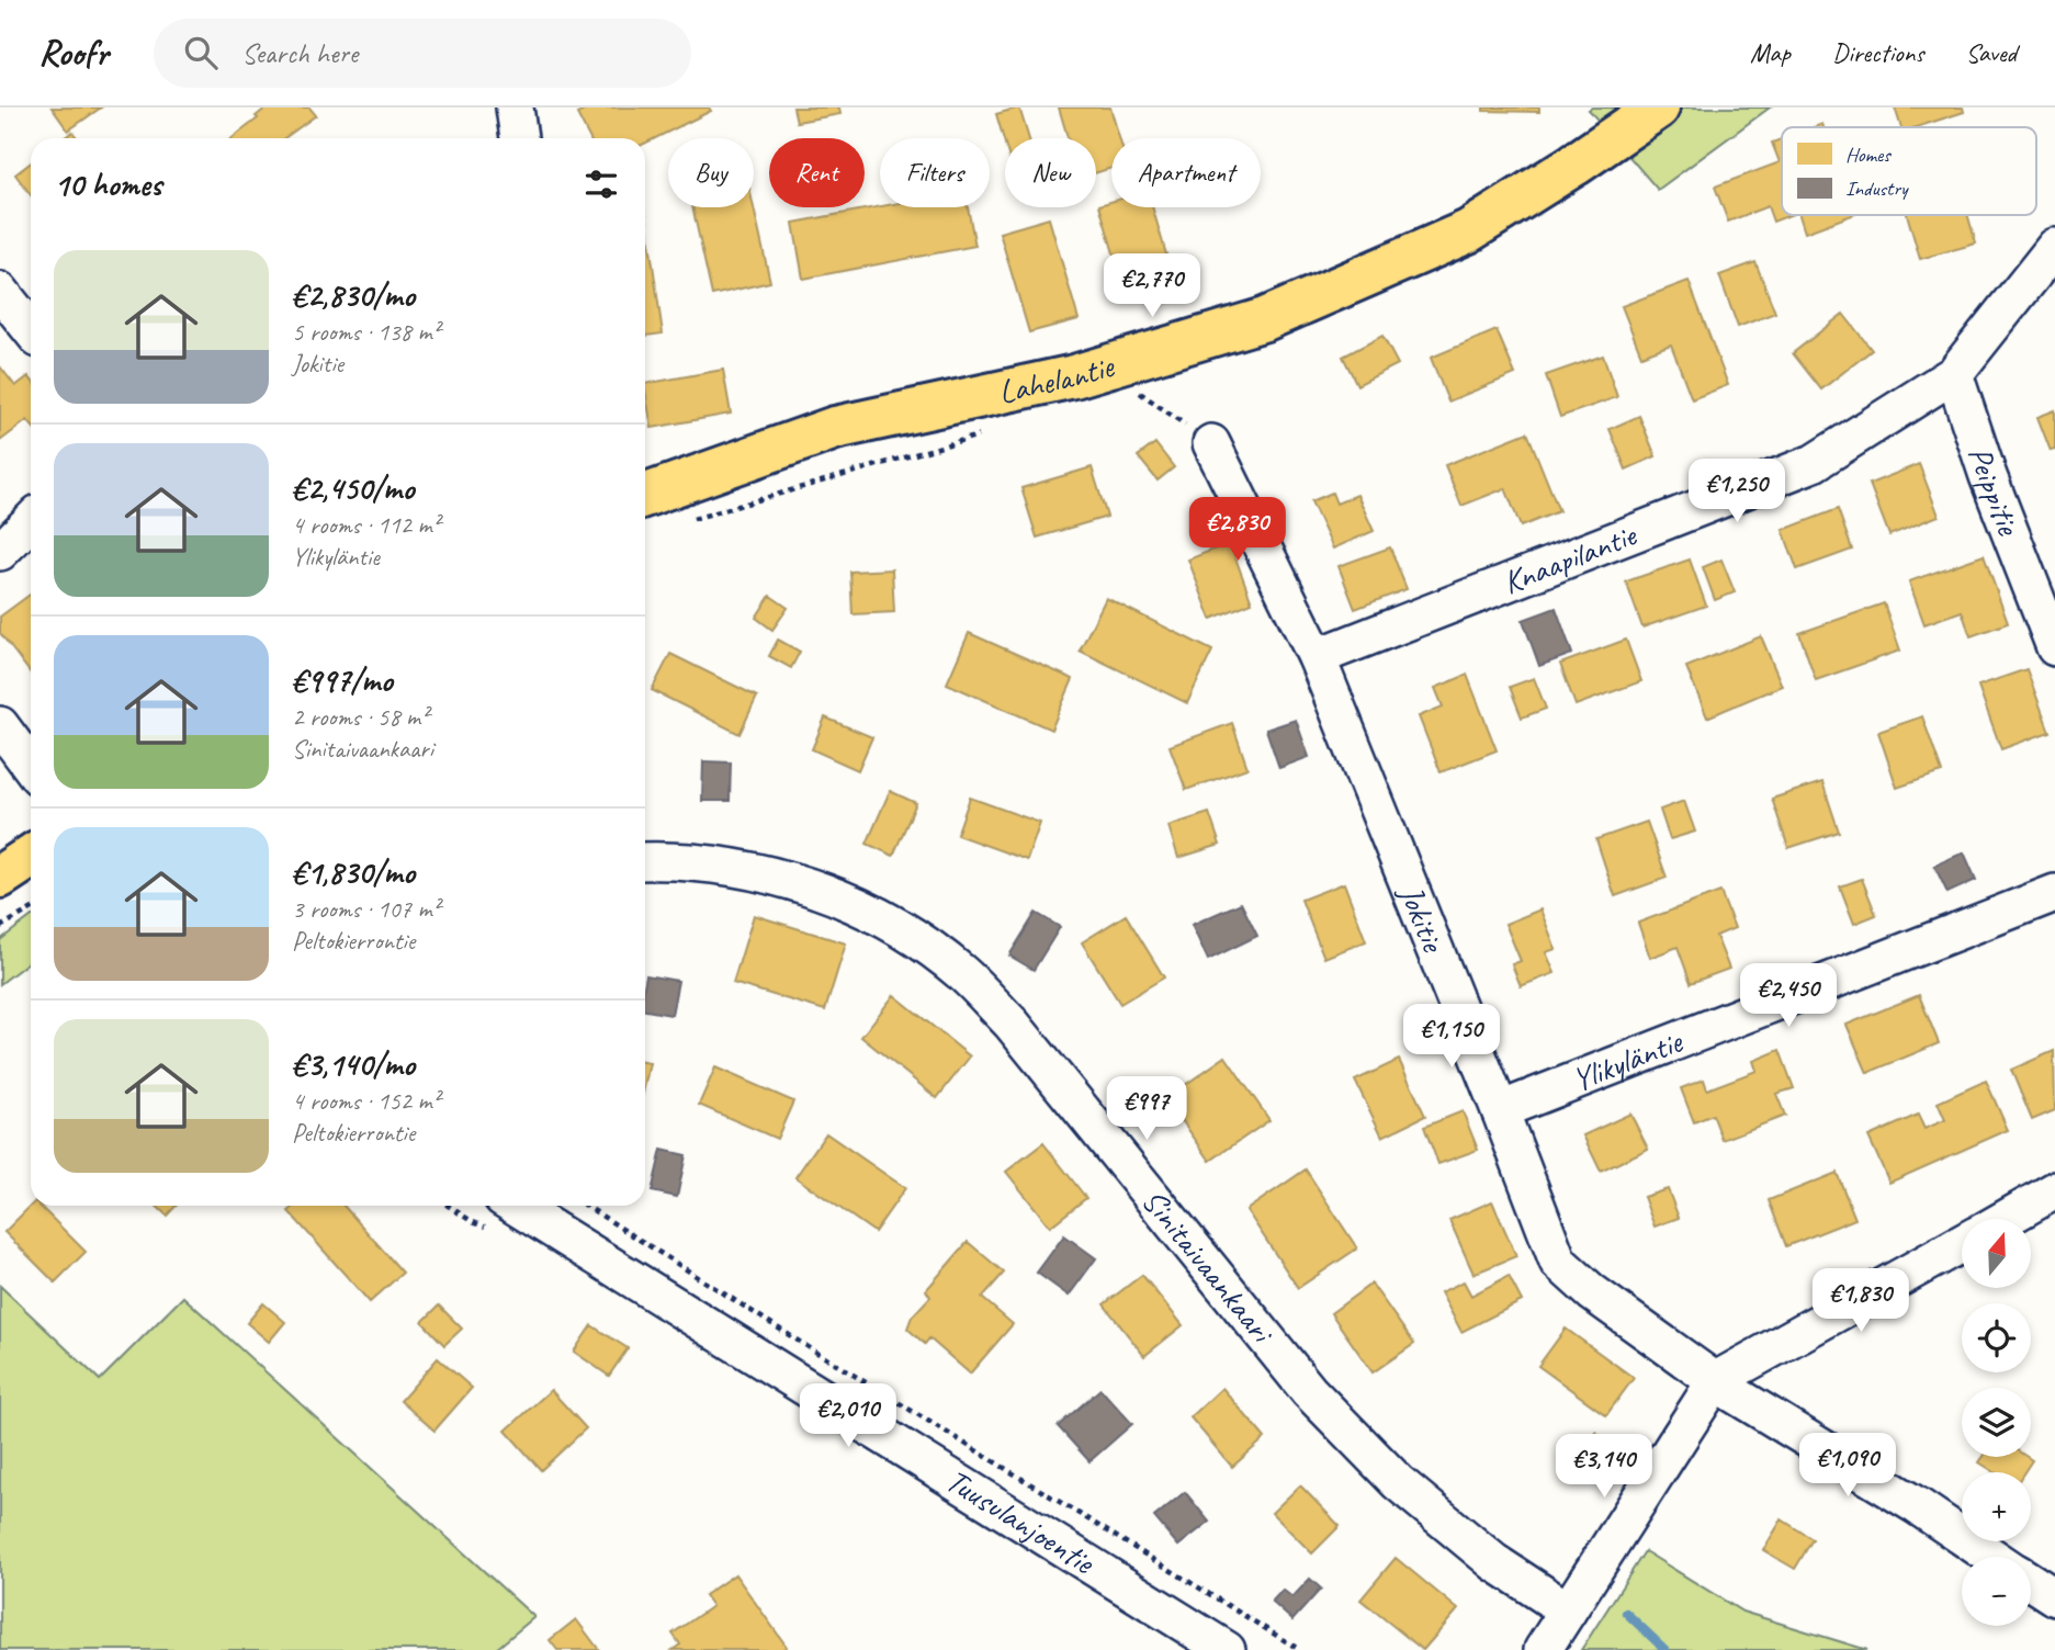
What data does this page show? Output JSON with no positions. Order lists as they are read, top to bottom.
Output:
{
  "streets": {
    "main road": ["Lahelantie"],
    "street": [
      "Peippitie",
      "Knaapilantie",
      "Jokitie",
      "Ylikyläntie",
      "Sinitaivaankaari",
      "Tuusulanjoentie"
    ]
  },
  "crossings": [
    ["Peippitie", "Knaapilantie"],
    ["Knaapilantie", "Jokitie"],
    ["Jokitie", "Ylikyläntie"]
  ],
  "legend": ["Homes", "Industry"],
  "north": "top",
  "page": {
    "header": "Roofr",
    "search": "Search here",
    "nav": ["Map", "Directions", "Saved"],
    "chip": [
      "Buy",
      "Rent",
      "Filters",
      "New",
      "Apartment"
    ],
    "heading": "10 homes",
    "list": [
      {
        "name": "€2,830/mo",
        "note": "5 rooms · 138 m² · Jokitie"
      },
      {
        "name": "€2,450/mo",
        "note": "4 rooms · 112 m² · Ylikyläntie"
      },
      {
        "name": "€997/mo",
        "note": "2 rooms · 58 m² · Sinitaivaankaari"
      },
      {
        "name": "€1,830/mo",
        "note": "3 rooms · 107 m² · Peltokierrontie"
      },
      {
        "name": "€3,140/mo",
        "note": "4 rooms · 152 m² · Peltokierrontie"
      }
    ],
    "price": [
      "€2,770",
      "€1,250",
      "€2,830",
      "€2,450",
      "€1,150",
      "€997",
      "€1,830",
      "€2,010",
      "€1,090",
      "€3,140"
    ],
    "map_buttons": ["+", "−"]
  }
}
